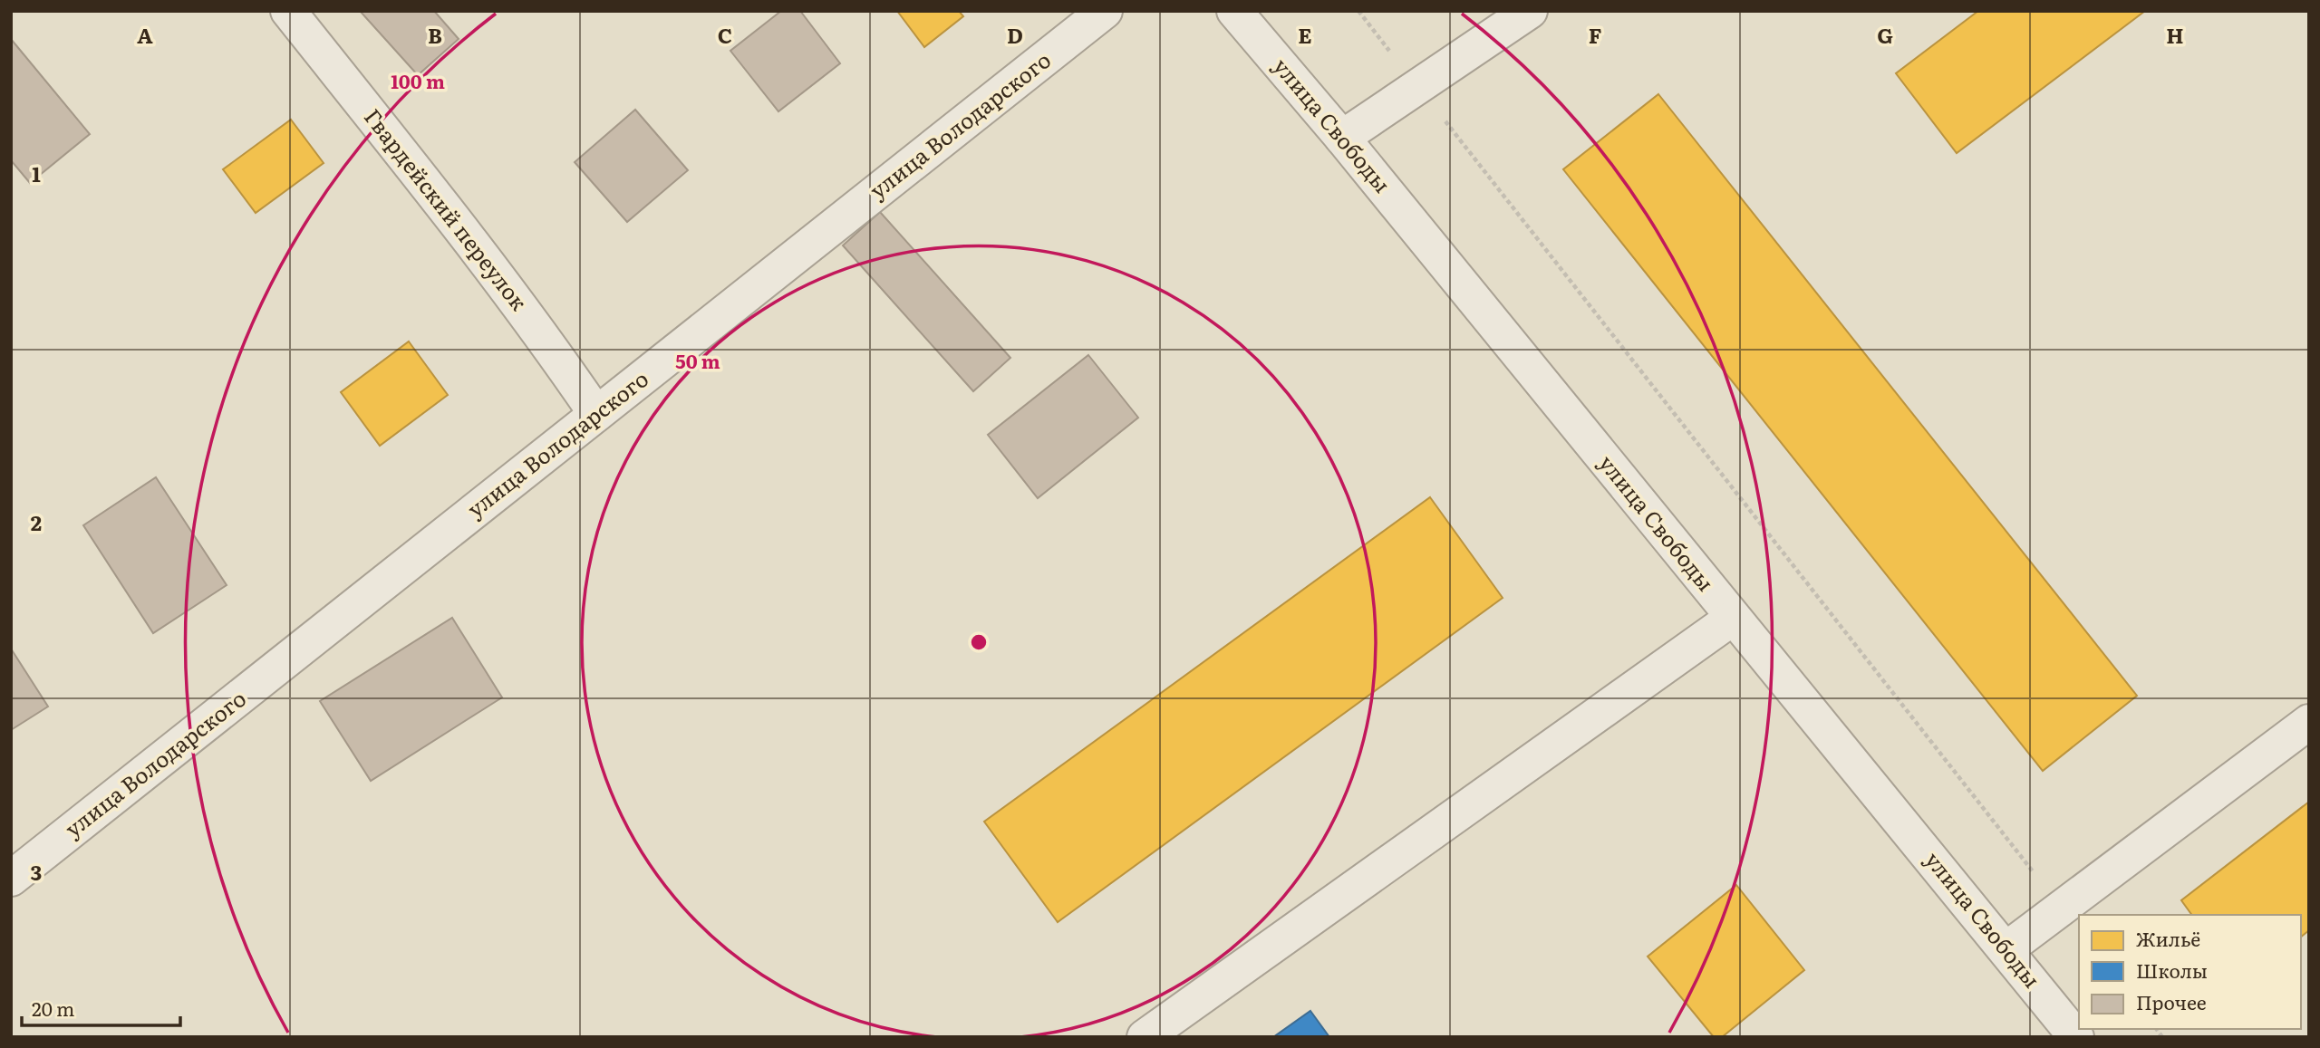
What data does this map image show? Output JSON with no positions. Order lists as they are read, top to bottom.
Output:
{
  "streets": {
    "street": ["улица Володарского", "улица Свободы", "Гвардейский переулок"]
  },
  "crossings": [
    ["улица Володарского", "Гвардейский переулок"]
  ],
  "legend": ["Жильё", "Школы", "Прочее"],
  "scale_bar": "20 m",
  "grid": {
    "columns": [
      "A",
      "B",
      "C",
      "D",
      "E",
      "F",
      "G",
      "H"
    ],
    "rows": ["1", "2", "3"]
  },
  "rings": ["100 m", "50 m"]
}
